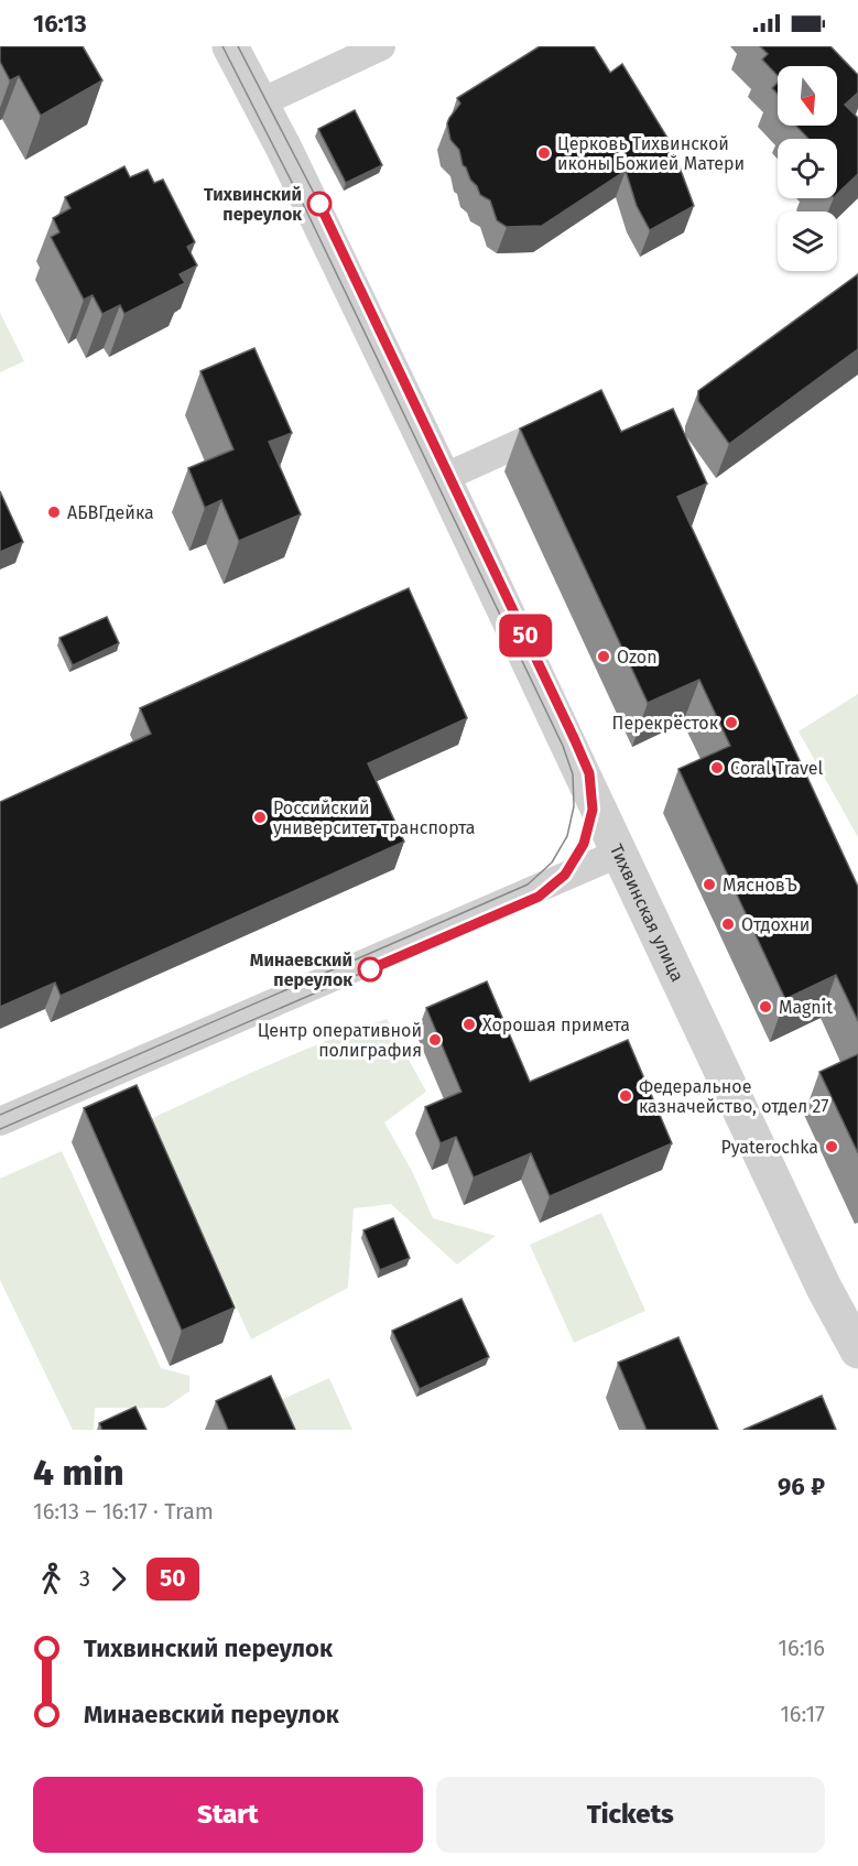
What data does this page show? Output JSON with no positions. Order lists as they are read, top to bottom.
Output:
{
  "streets": {
    "street": ["Тихвинская улица"]
  },
  "places": [
    "Церковь Тихвинской иконы Божией Матери",
    "Тихвинский переулок",
    "АБВГдейка",
    "Ozon",
    "Перекрёсток",
    "Coral Travel",
    "Российский университет транспорта",
    "МясновЪ",
    "Отдохни",
    "Минаевский переулок",
    "Magnit",
    "Хорошая примета",
    "Центр оперативной полиграфия",
    "Федеральное казначейство, отдел 27",
    "Pyaterochka"
  ],
  "lines": ["tram line 50"],
  "north": "bottom",
  "page": {
    "status": "16:13",
    "on_map": "50",
    "heading": ["4 min", "16:13 – 16:17 · Tram", "96 ₽"],
    "legs": ["3", "50"],
    "list": [
      {
        "name": "Тихвинский переулок",
        "value": "16:16"
      },
      {
        "name": "Минаевский переулок",
        "value": "16:17"
      }
    ],
    "buttons": ["Start", "Tickets"]
  }
}
